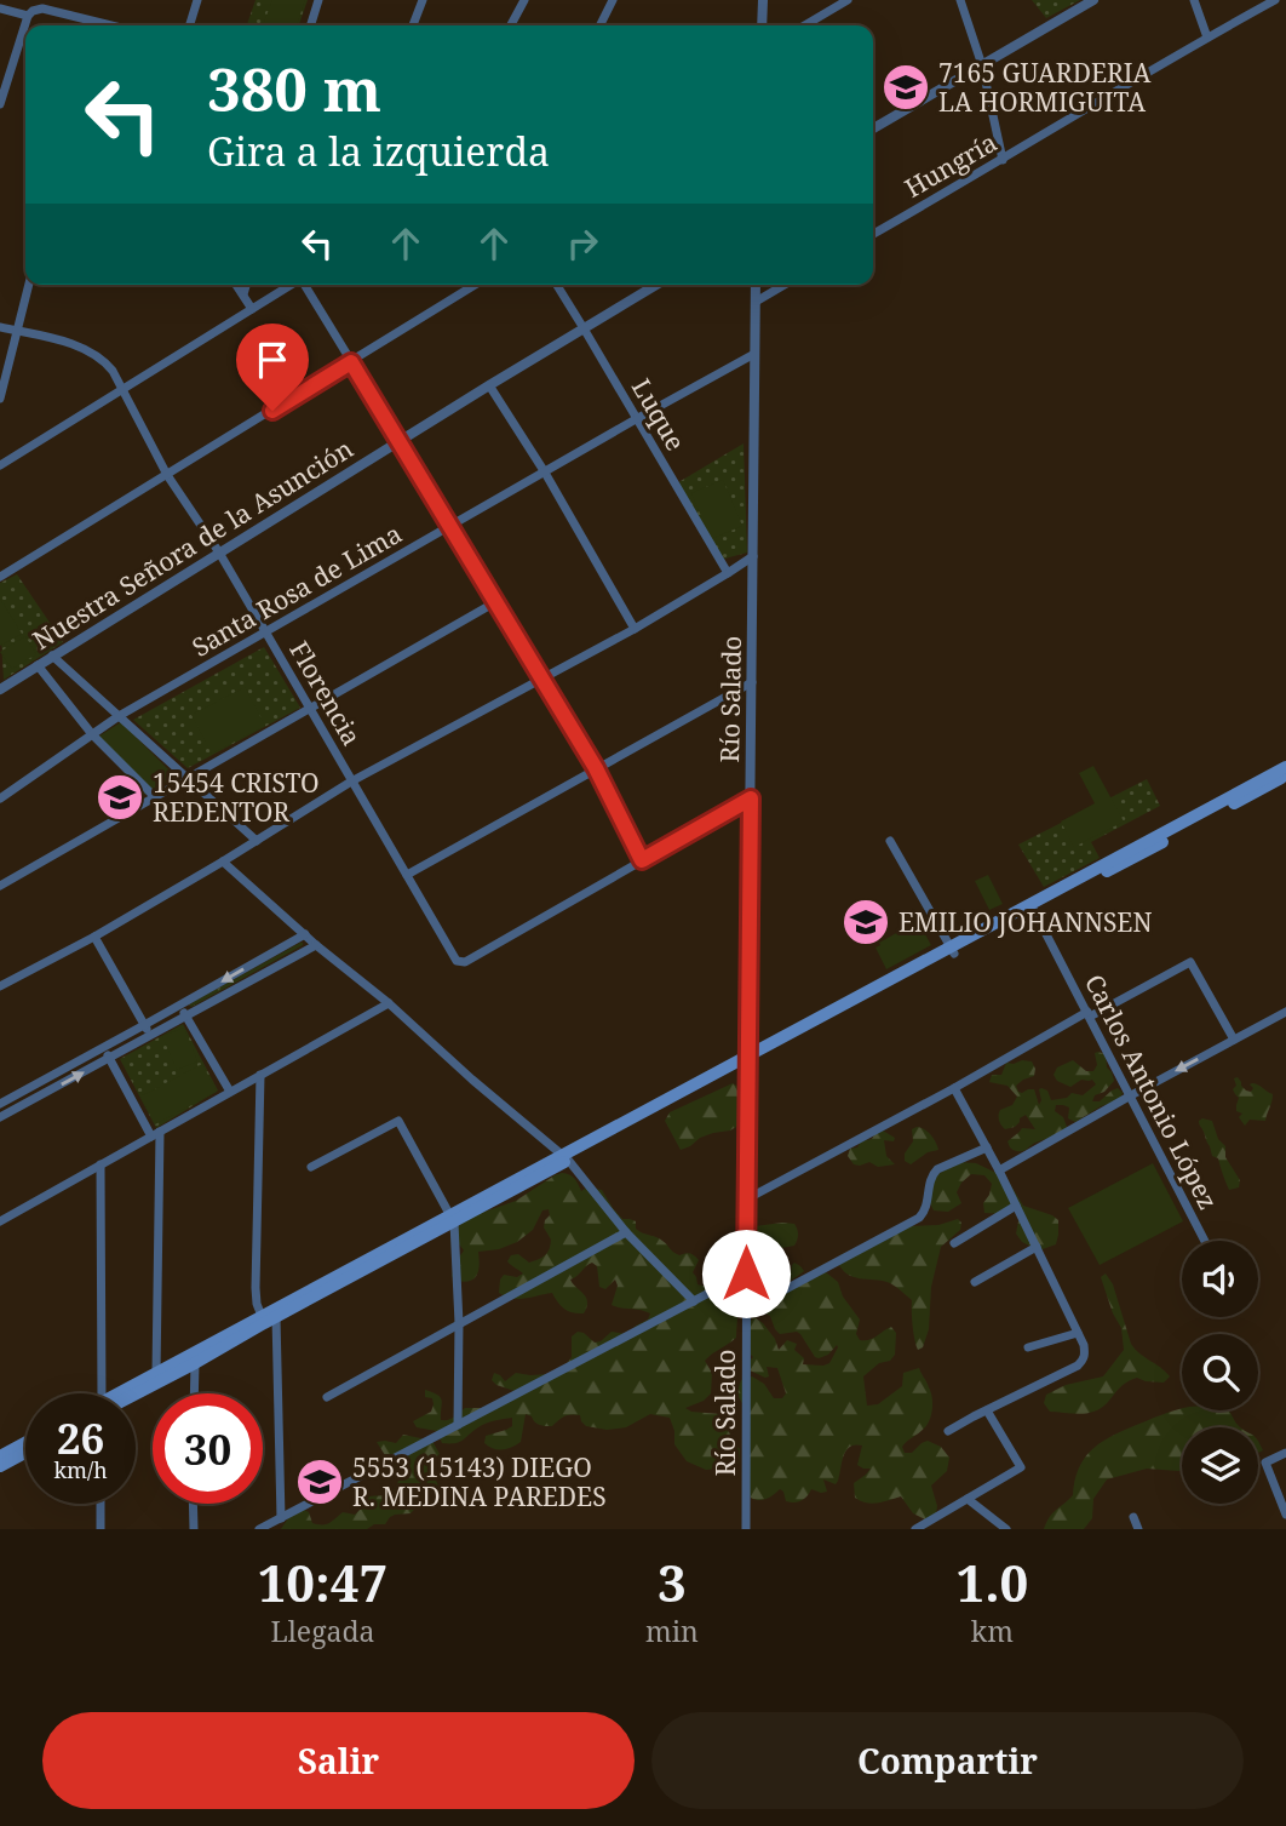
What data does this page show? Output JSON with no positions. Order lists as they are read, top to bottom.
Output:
{
  "streets": {
    "street": [
      "Hungría",
      "Luque",
      "Nuestra Señora de la Asunción",
      "Santa Rosa de Lima",
      "Florencia",
      "Río Salado",
      "Carlos Antonio López"
    ]
  },
  "crossings": [
    ["Luque", "Nuestra Señora de la Asunción"],
    ["Luque", "Santa Rosa de Lima"],
    ["Nuestra Señora de la Asunción", "Florencia"],
    ["Santa Rosa de Lima", "Florencia"],
    ["Santa Rosa de Lima", "Río Salado"]
  ],
  "places": {
    "school or university": [
      "7165 GUARDERIA LA HORMIGUITA",
      "15454 CRISTO REDENTOR",
      "EMILIO JOHANNSEN",
      "5553 (15143) DIEGO R. MEDINA PAREDES"
    ]
  },
  "page": {
    "turn": ["380 m", "Gira a la izquierda"],
    "speed": "26 km/h",
    "limit": "30",
    "eta": [
      "10:47",
      "Llegada",
      "3",
      "min",
      "1.0",
      "km"
    ],
    "buttons": ["Salir", "Compartir"]
  }
}
